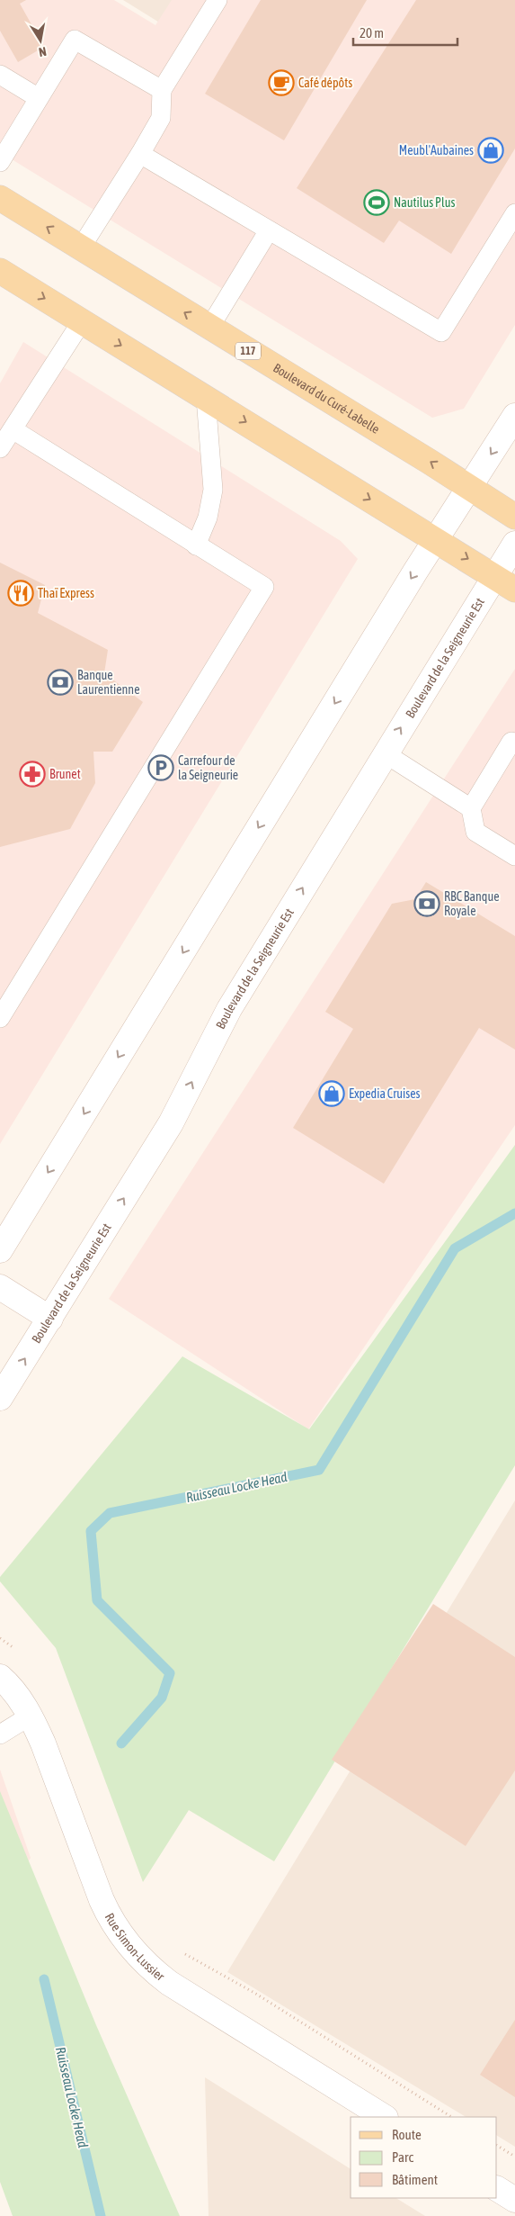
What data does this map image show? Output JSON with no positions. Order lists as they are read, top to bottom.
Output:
{
  "streets": {
    "main road": [
      "117",
      "Boulevard du Curé-Labelle",
      "Boulevard de la Seigneurie Est",
      "Rue Simon-Lussier"
    ]
  },
  "water": ["Ruisseau Locke Head"],
  "places": {
    "cafe": ["Café dépôts"],
    "shop": ["Meubl'Aubaines", "Expedia Cruises"],
    "sports": ["Nautilus Plus"],
    "restaurant": ["Thaï Express"],
    "bank": ["Banque Laurentienne", "RBC Banque Royale"],
    "parking": ["Carrefour de la Seigneurie"],
    "pharmacy": ["Brunet"]
  },
  "legend": ["Route", "Parc", "Bâtiment"],
  "scale_bar": "20 m",
  "north": "bottom"
}
